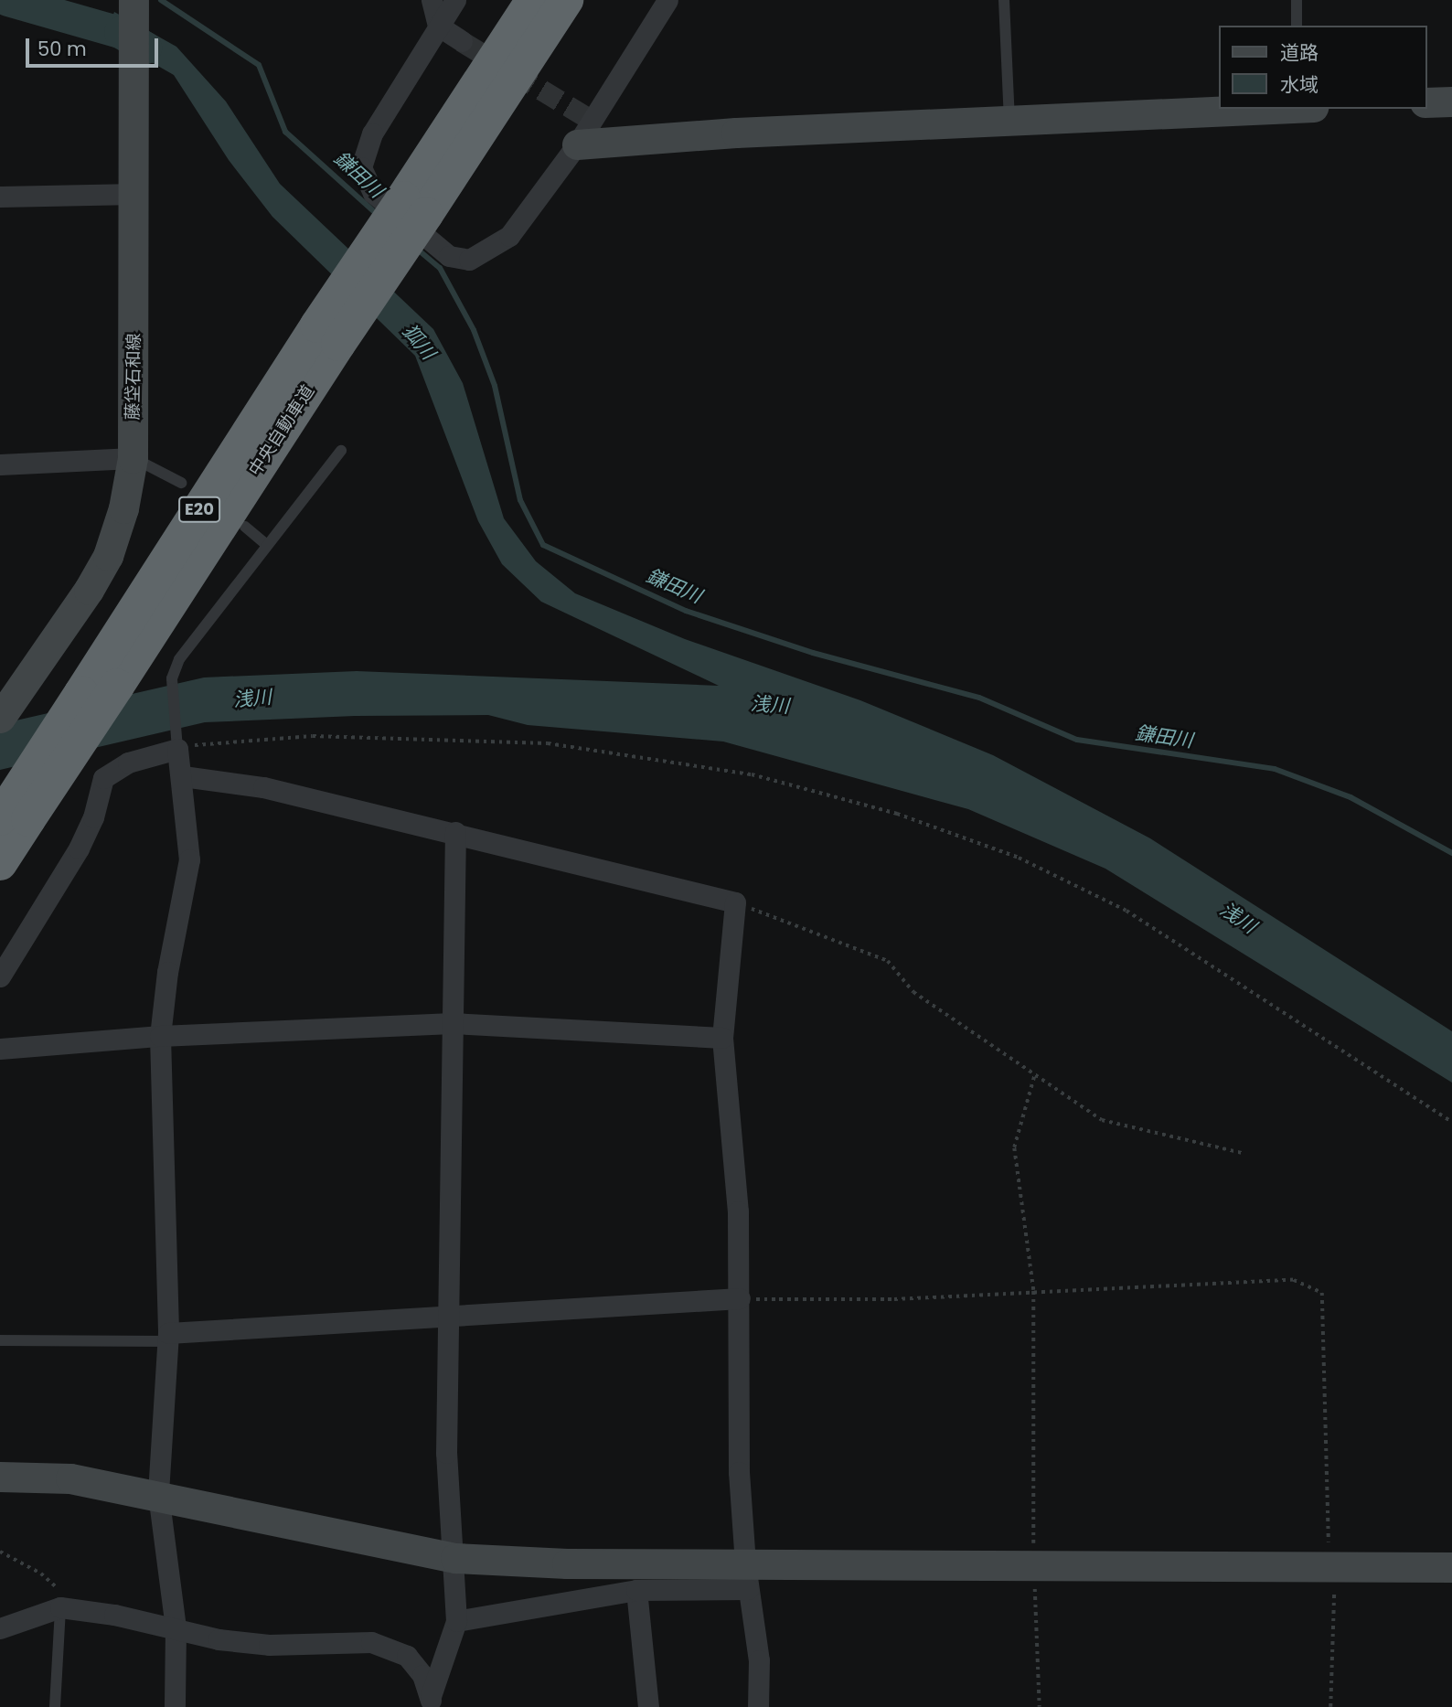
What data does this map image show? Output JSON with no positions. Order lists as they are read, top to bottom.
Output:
{
  "streets": {
    "highway": ["中央自動車道", "E20"],
    "street": ["藤垈石和線"]
  },
  "water": ["鎌田川", "狐川", "浅川"],
  "legend": ["道路", "水域"],
  "scale_bar": "50 m"
}
